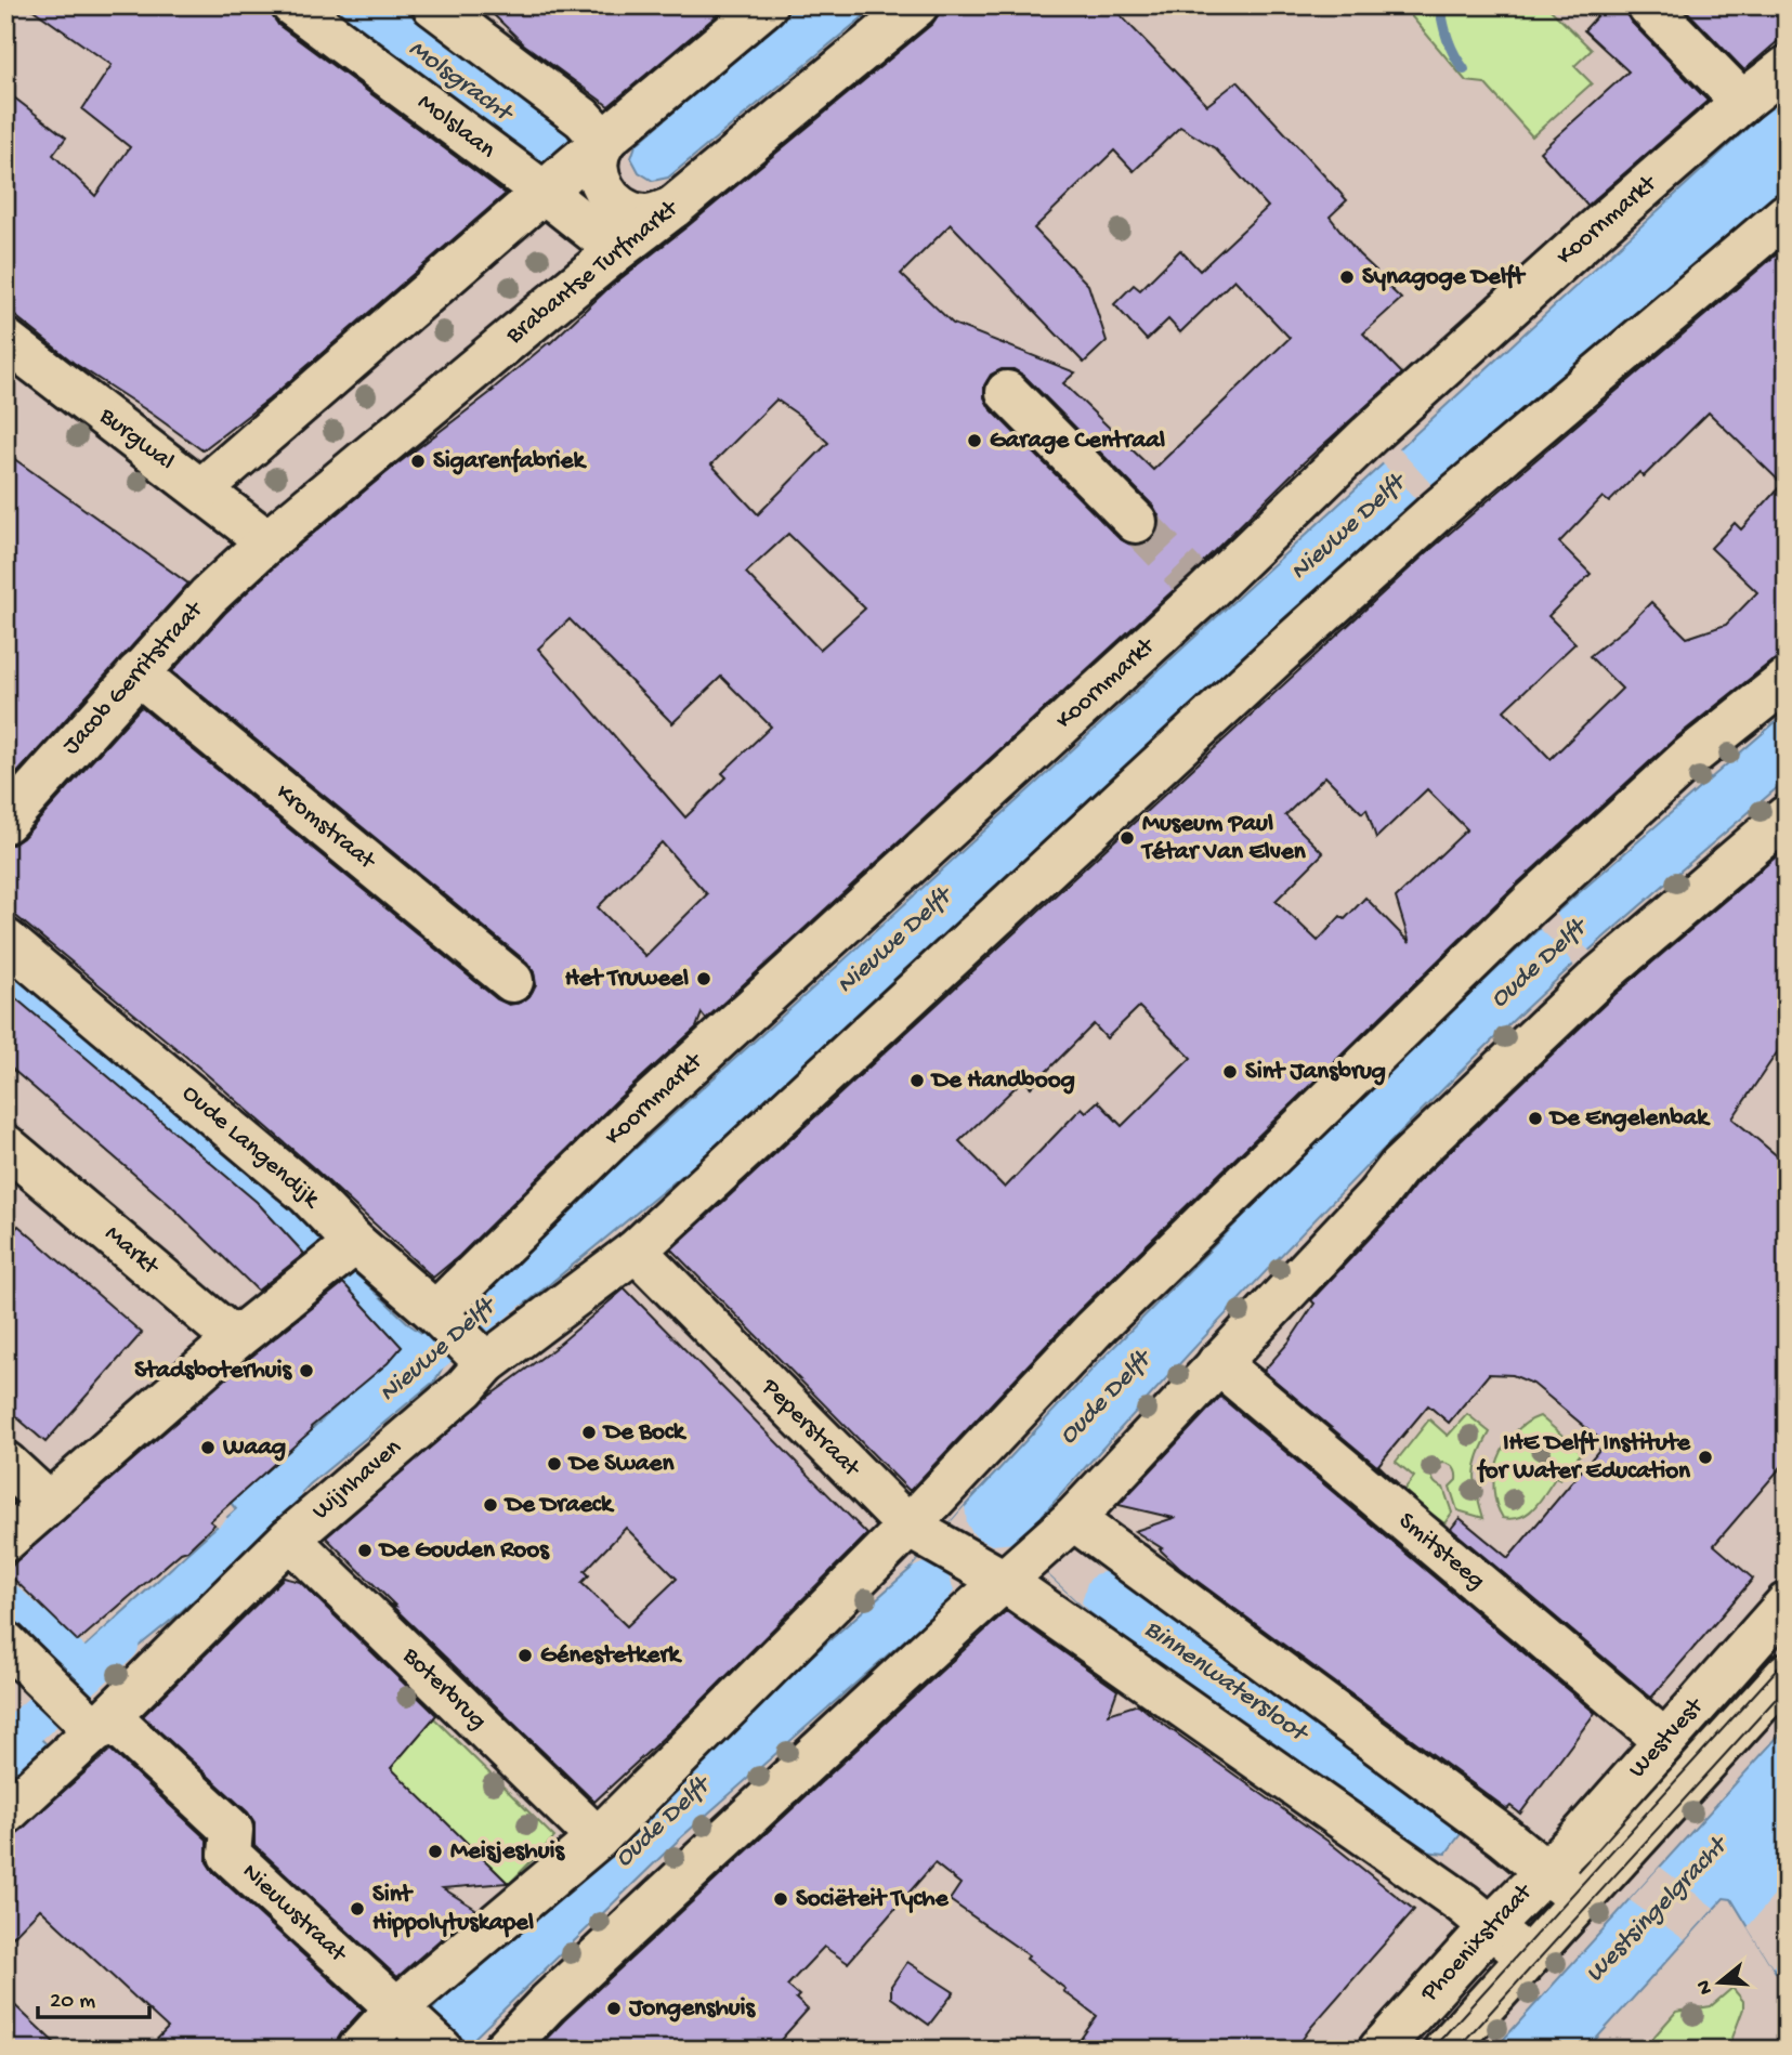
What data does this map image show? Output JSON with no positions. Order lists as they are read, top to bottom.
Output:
{
  "streets": {
    "street": [
      "Molslaan",
      "Koornmarkt",
      "Brabantse Turfmarkt",
      "Burgwal",
      "Jacob Gerritstraat",
      "Kromstraat",
      "Oude Langendijk",
      "Markt",
      "Peperstraat",
      "Wijnhaven",
      "Smitsteeg",
      "Boterbrug",
      "Westvest",
      "Nieuwstraat",
      "Phoenixstraat"
    ]
  },
  "crossings": [
    ["Molslaan", "Brabantse Turfmarkt"],
    ["Koornmarkt", "Oude Langendijk"],
    ["Brabantse Turfmarkt", "Burgwal"],
    ["Brabantse Turfmarkt", "Jacob Gerritstraat"],
    ["Burgwal", "Jacob Gerritstraat"],
    ["Jacob Gerritstraat", "Kromstraat"],
    ["Oude Langendijk", "Wijnhaven"],
    ["Peperstraat", "Wijnhaven"],
    ["Wijnhaven", "Boterbrug"],
    ["Wijnhaven", "Nieuwstraat"],
    ["Smitsteeg", "Westvest"],
    ["Westvest", "Phoenixstraat"]
  ],
  "water": [
    "Molsgracht",
    "Nieuwe Delft",
    "Oude Delft",
    "Binnenwatersloot",
    "Westsingelgracht"
  ],
  "places": [
    "Synagoge Delft",
    "Garage Centraal",
    "Sigarenfabriek",
    "Museum Paul Tétar Van Elven",
    "Het Truweel",
    "Sint Jansbrug",
    "De Handboog",
    "De Engelenbak",
    "Stadsboterhuis",
    "De Bock",
    "Waag",
    "IHE Delft Institute for Water Education",
    "De Swaen",
    "De Draeck",
    "De Gouden Roos",
    "Génestetkerk",
    "Meisjeshuis",
    "Sociëteit Tyche",
    "Sint Hippolytuskapel",
    "Jongenshuis"
  ],
  "scale_bar": "20 m",
  "north": "left"
}
